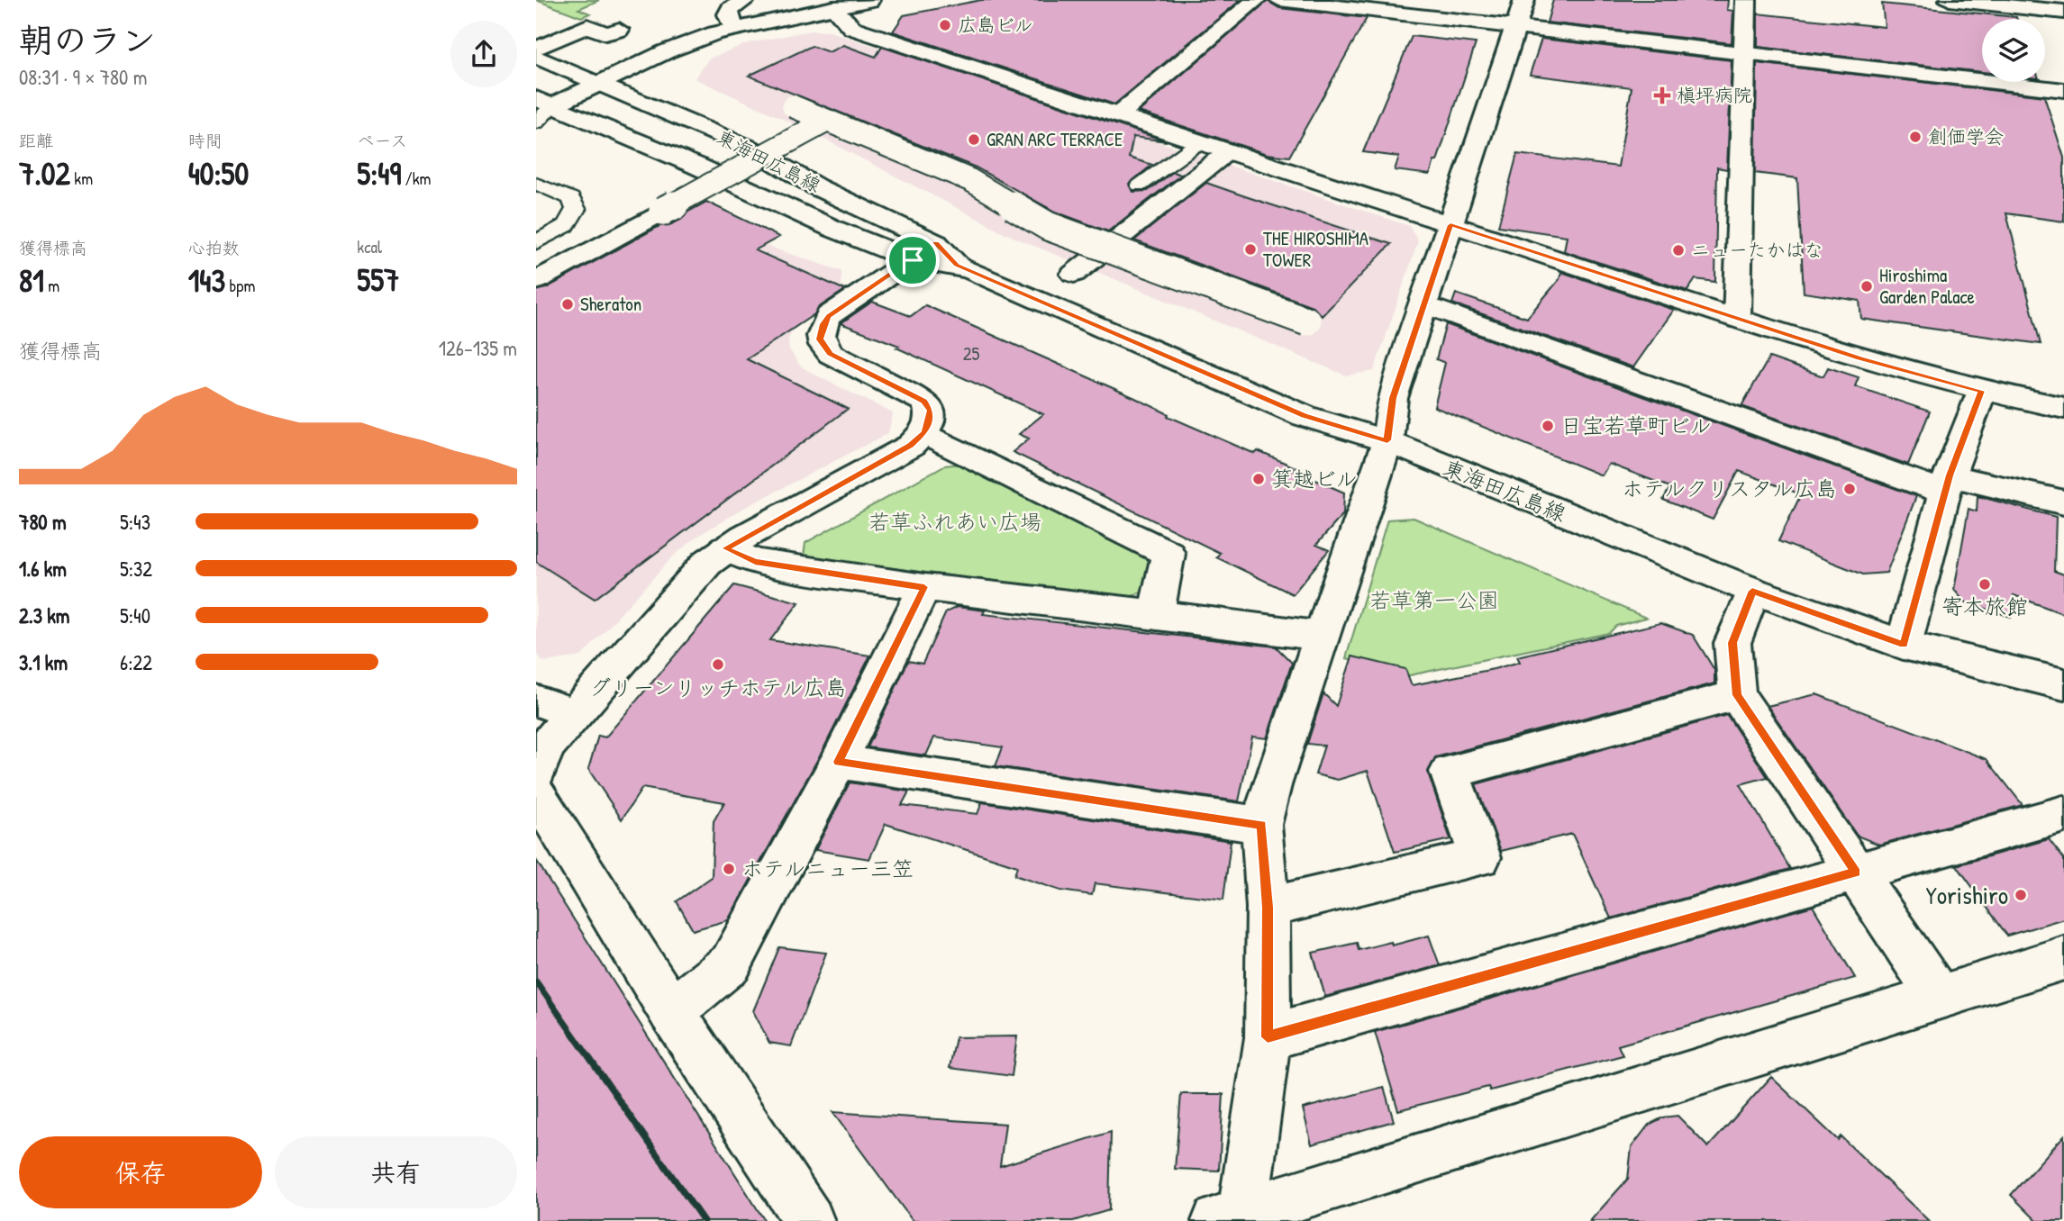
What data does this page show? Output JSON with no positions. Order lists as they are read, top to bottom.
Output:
{
  "streets": {
    "street": ["東海田広島線"]
  },
  "parks": ["若草ふれあい広場", "若草第一公園"],
  "places": {
    "other": [
      "広島ビル",
      "創価学会",
      "GRAN ARC TERRACE",
      "THE HIROSHIMA TOWER",
      "ニューたかはな",
      "Hiroshima Garden Palace",
      "Sheraton",
      "日宝若草町ビル",
      "箕越ビル",
      "ホテルクリスタル広島",
      "寄本旅館",
      "グリーンリッチホテル広島",
      "ホテルニュー三笠",
      "Yorishiro"
    ],
    "health": ["槇坪病院"]
  },
  "house_numbers": ["25"],
  "page": {
    "heading": ["朝のラン", "08:31 · 9 × 780 m"],
    "stats": [
      ["距離", "7.02 km"],
      ["時間", "40:50"],
      ["ペース", "5:49 /km"],
      ["獲得標高", "81 m"],
      ["心拍数", "143 bpm"],
      ["kcal", "557"]
    ],
    "chart": ["獲得標高", "126–135 m"],
    "list": [
      {
        "name": "780 m",
        "note": "5:43"
      },
      {
        "name": "1.6 km",
        "note": "5:32"
      },
      {
        "name": "2.3 km",
        "note": "5:40"
      },
      {
        "name": "3.1 km",
        "note": "6:22"
      }
    ],
    "buttons": ["保存", "共有"]
  }
}
